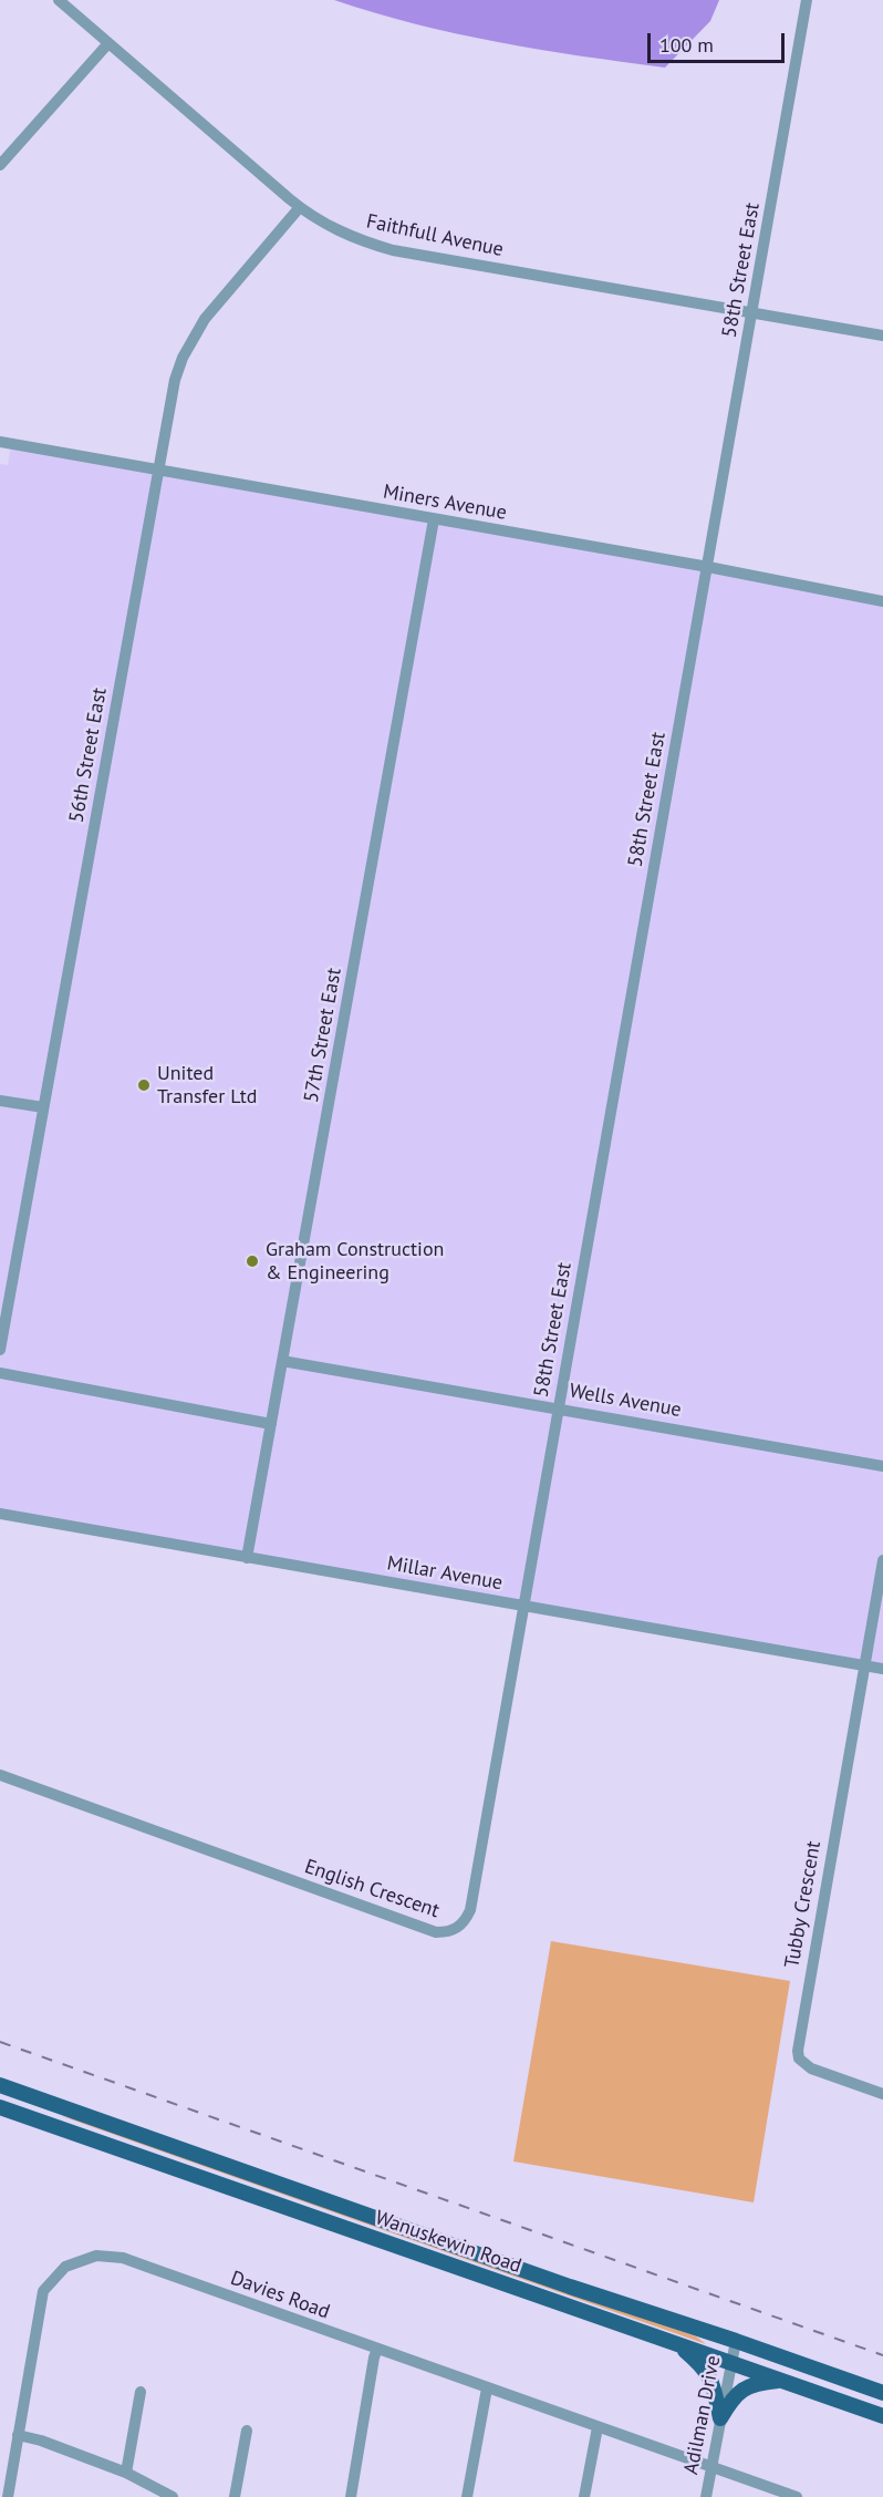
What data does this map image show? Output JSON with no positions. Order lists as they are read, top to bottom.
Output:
{
  "streets": {
    "main road": ["Wanuskewin Road"],
    "street": [
      "Faithfull Avenue",
      "58th Street East",
      "Miners Avenue",
      "56th Street East",
      "57th Street East",
      "Wells Avenue",
      "Millar Avenue",
      "English Crescent",
      "Tubby Crescent",
      "Davies Road",
      "Adilman Drive"
    ]
  },
  "crossings": [
    ["Faithfull Avenue", "58th Street East"],
    ["Faithfull Avenue", "56th Street East"],
    ["58th Street East", "Miners Avenue"],
    ["58th Street East", "Wells Avenue"],
    ["58th Street East", "Millar Avenue"],
    ["58th Street East", "English Crescent"],
    ["Miners Avenue", "56th Street East"],
    ["Miners Avenue", "57th Street East"],
    ["57th Street East", "Wells Avenue"],
    ["57th Street East", "Millar Avenue"],
    ["Millar Avenue", "English Crescent"],
    ["Millar Avenue", "Tubby Crescent"],
    ["Wanuskewin Road", "Adilman Drive"],
    ["Davies Road", "Adilman Drive"]
  ],
  "places": ["United Transfer Ltd", "Graham Construction & Engineering"],
  "scale_bar": "100 m"
}
